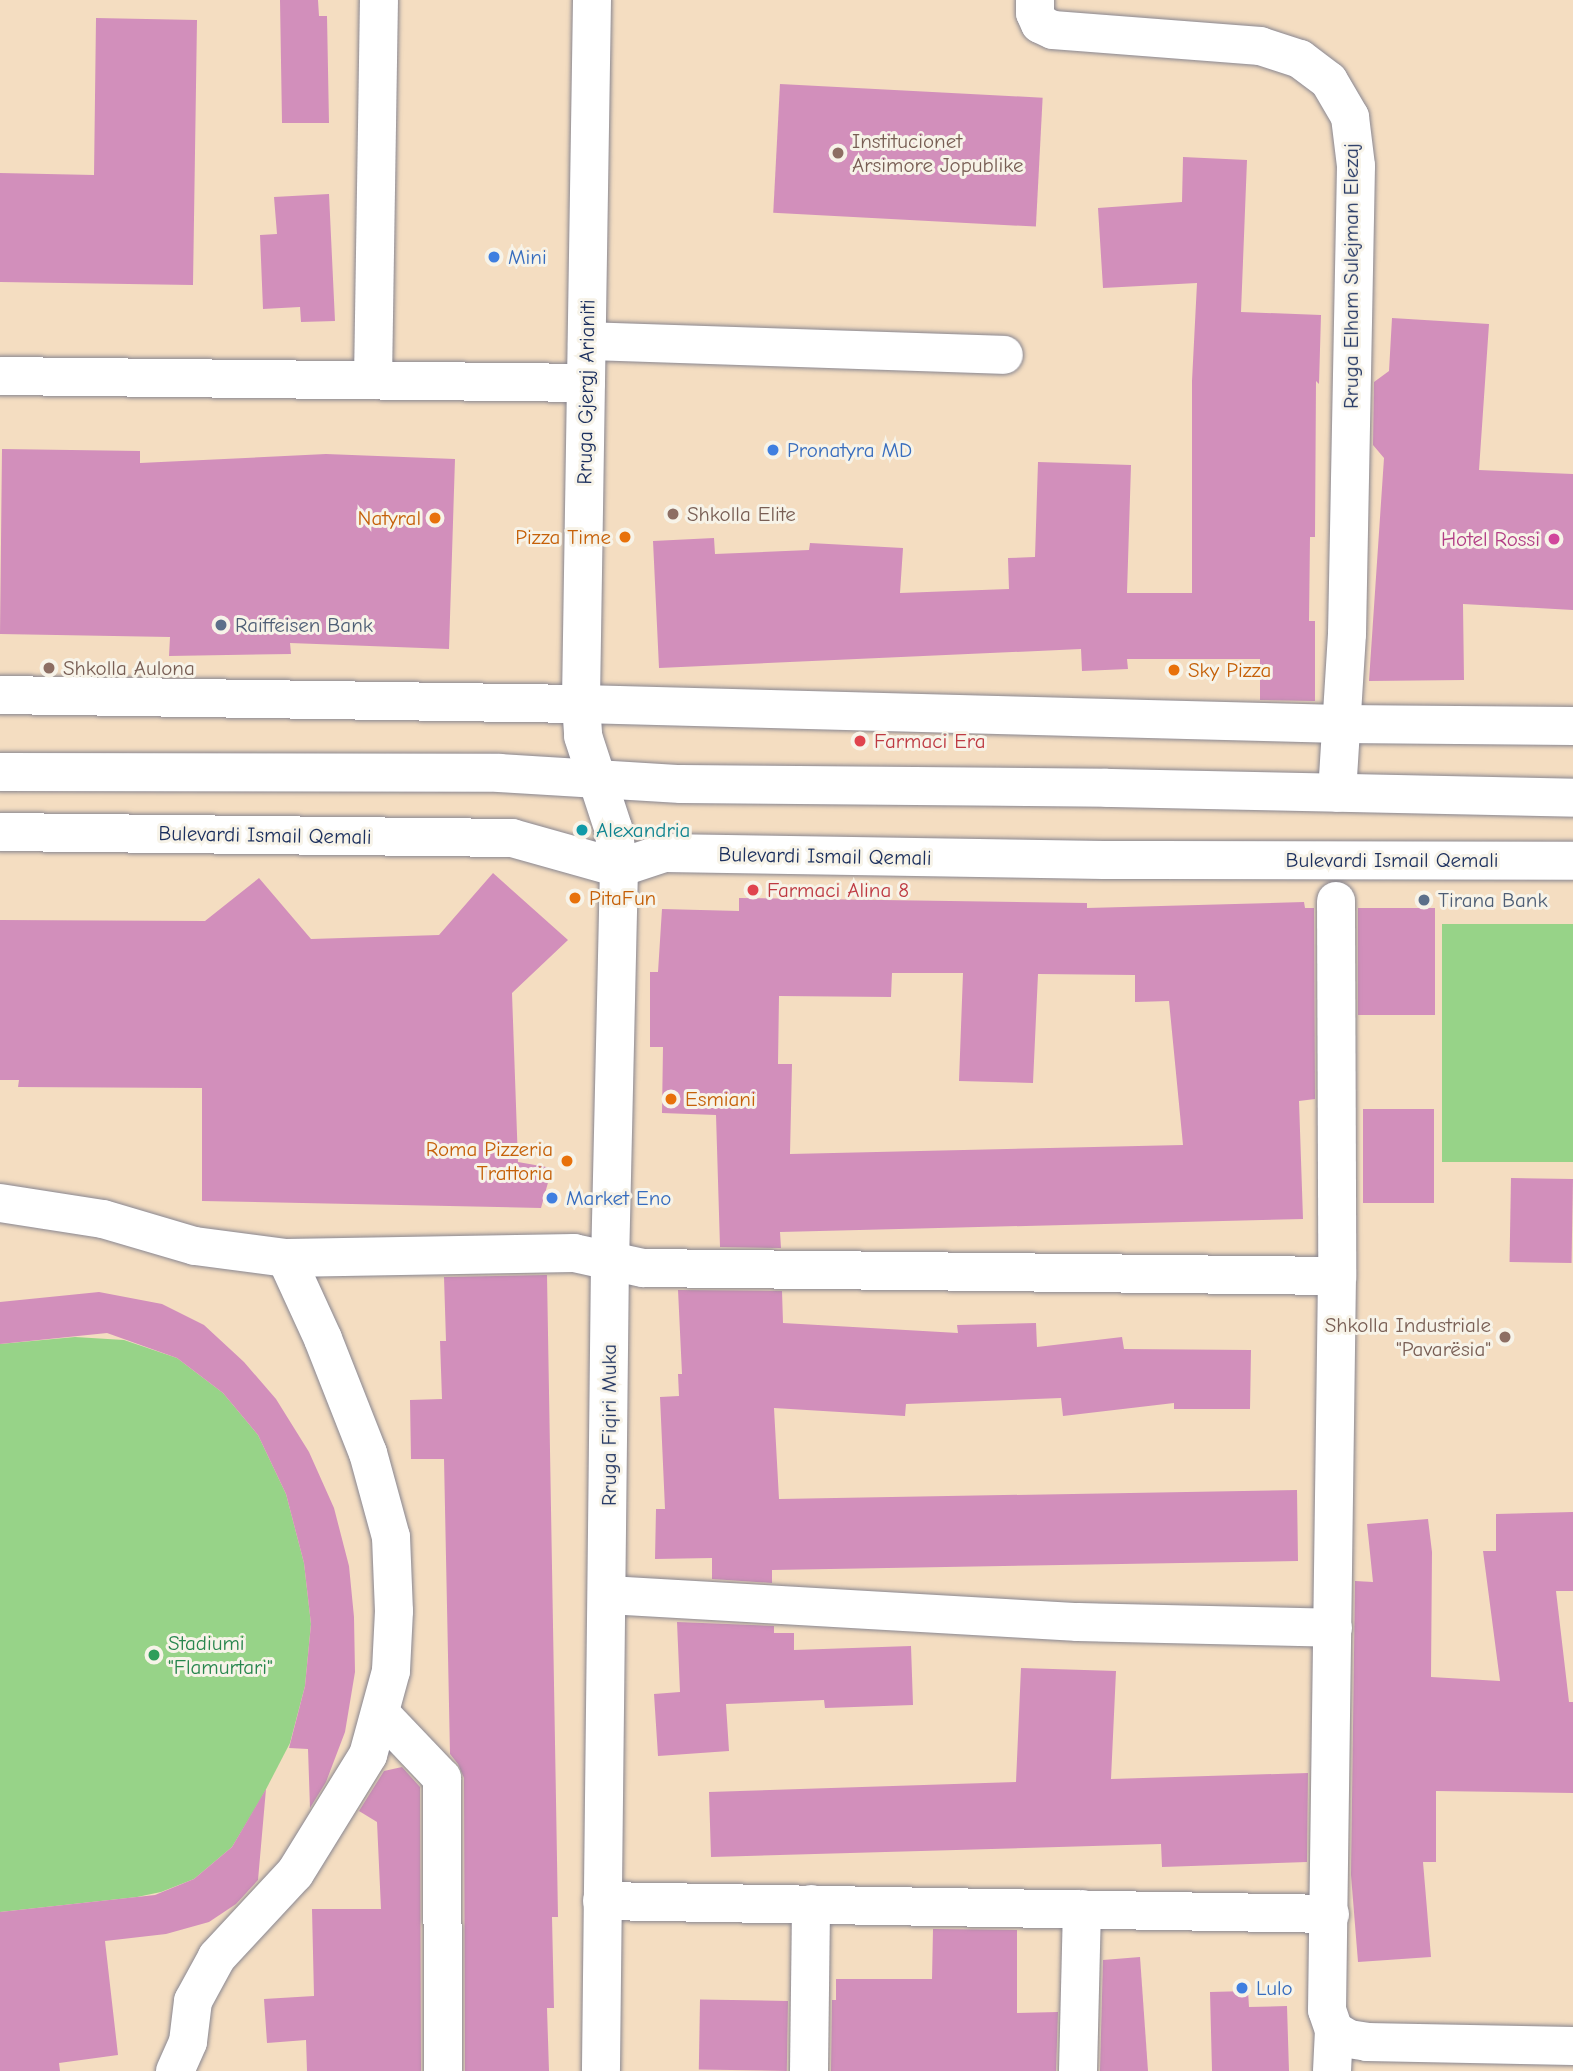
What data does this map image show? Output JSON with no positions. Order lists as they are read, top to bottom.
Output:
{
  "streets": {
    "street": [
      "Rruga Elham Sulejman Elezaj",
      "Rruga Gjergj Arianiti",
      "Bulevardi Ismail Qemali",
      "Rruga Fiqiri Muka"
    ]
  },
  "crossings": [
    ["Rruga Gjergj Arianiti", "Rruga Fiqiri Muka"],
    ["Bulevardi Ismail Qemali", "Rruga Fiqiri Muka"]
  ],
  "places": [
    "Institucionet Arsimore Jopublike",
    "Mini",
    "Pronatyra MD",
    "Shkolla Elite",
    "Natyral",
    "Pizza Time",
    "Hotel Rossi",
    "Raiffeisen Bank",
    "Shkolla Aulona",
    "Sky Pizza",
    "Farmaci Era",
    "Alexandria",
    "Farmaci Alina 8",
    "PitaFun",
    "Tirana Bank",
    "Esmiani",
    "Roma Pizzeria Trattoria",
    "Market Eno",
    "Shkolla Industriale \"Pavarësia\"",
    "Stadiumi \"Flamurtari\"",
    "Lulo"
  ]
}
